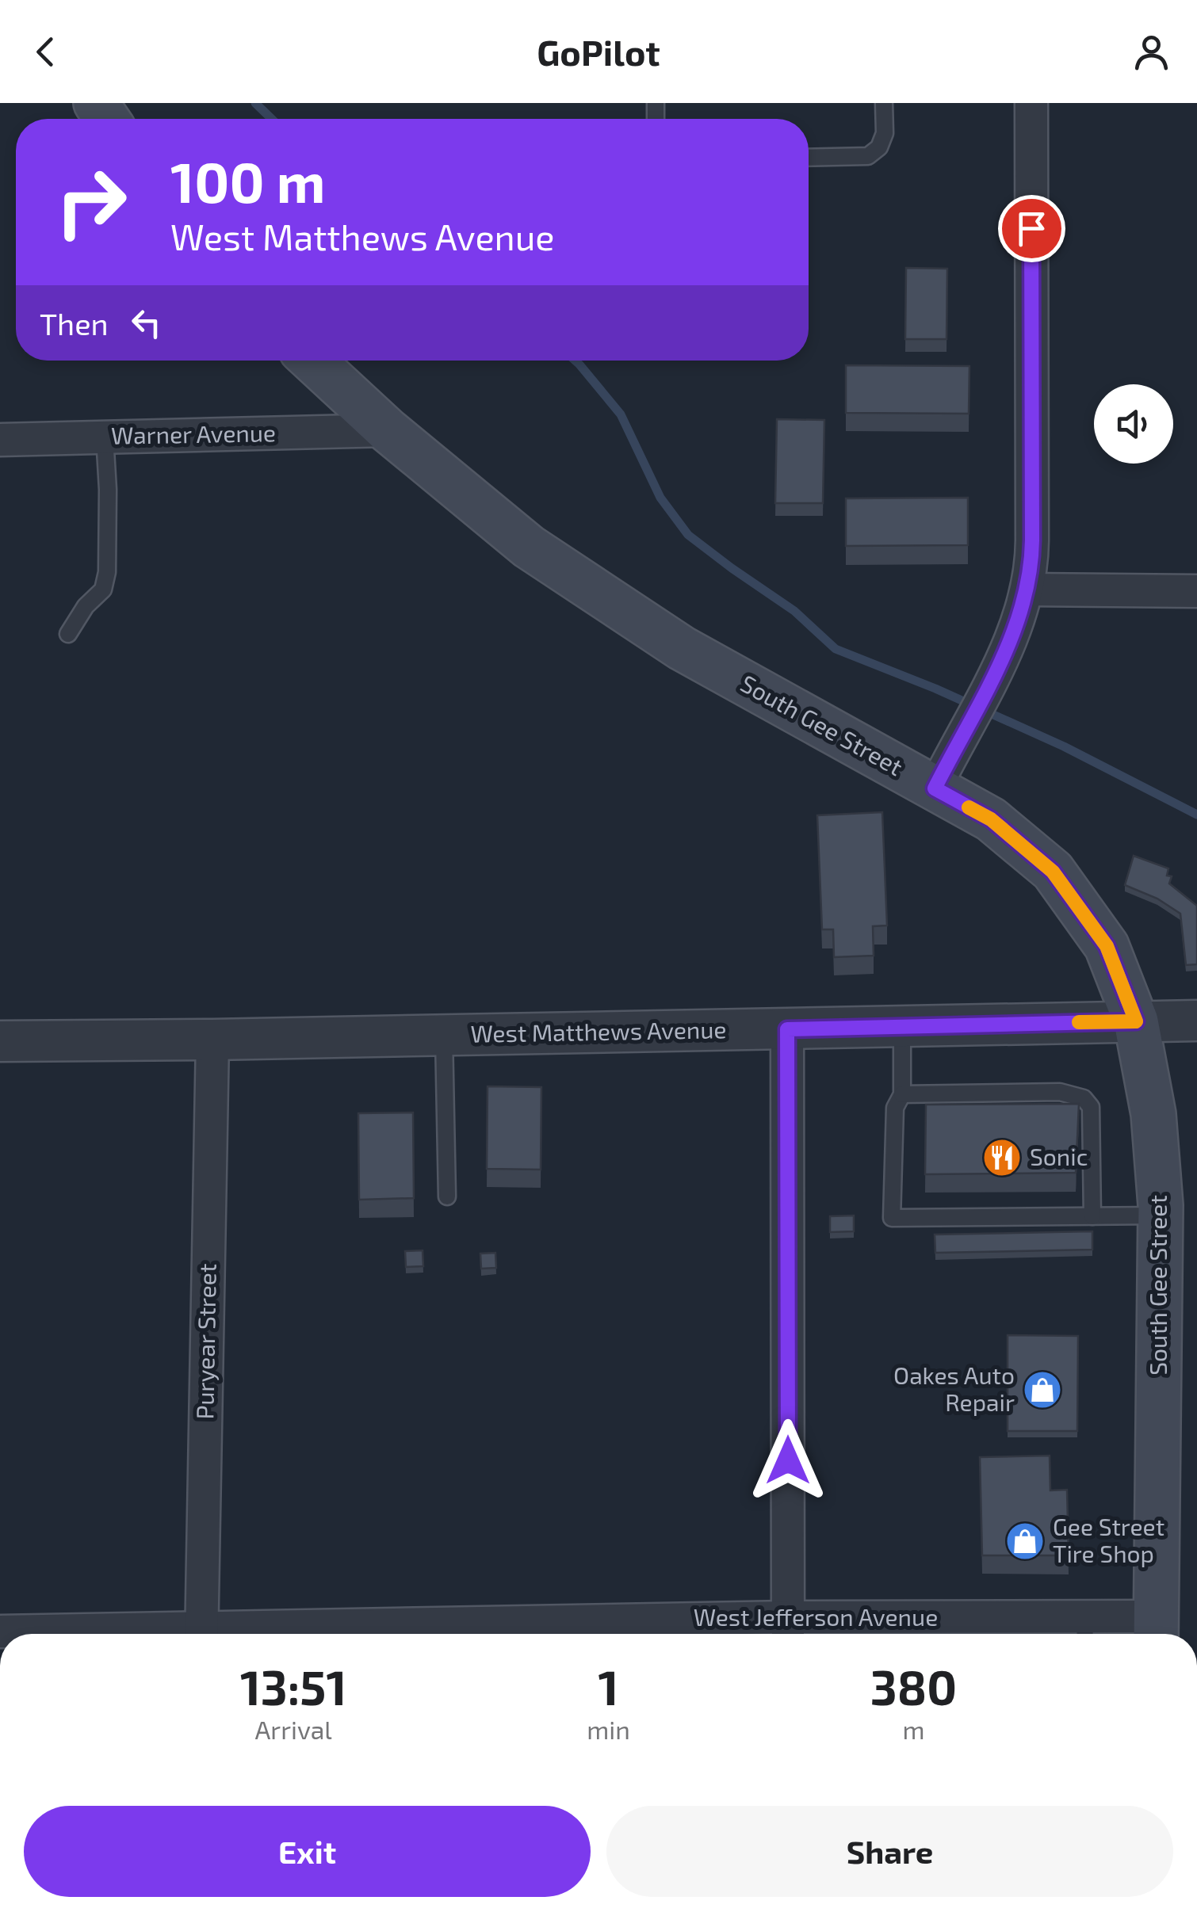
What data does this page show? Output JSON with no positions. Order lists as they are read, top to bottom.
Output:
{
  "streets": {
    "main road": ["South Gee Street"],
    "street": [
      "Warner Avenue",
      "West Matthews Avenue",
      "Puryear Street",
      "West Jefferson Avenue"
    ]
  },
  "crossings": [
    ["Warner Avenue", "South Gee Street"],
    ["South Gee Street", "West Matthews Avenue"],
    ["South Gee Street", "West Jefferson Avenue"],
    ["West Matthews Avenue", "Puryear Street"]
  ],
  "places": {
    "restaurant": ["Sonic"],
    "shop": ["Oakes Auto Repair", "Gee Street Tire Shop"]
  },
  "page": {
    "header": "GoPilot",
    "turn": ["100 m", "West Matthews Avenue"],
    "then": "Then",
    "eta": [
      "13:51",
      "Arrival",
      "1",
      "min",
      "380",
      "m"
    ],
    "buttons": ["Exit", "Share"]
  }
}
